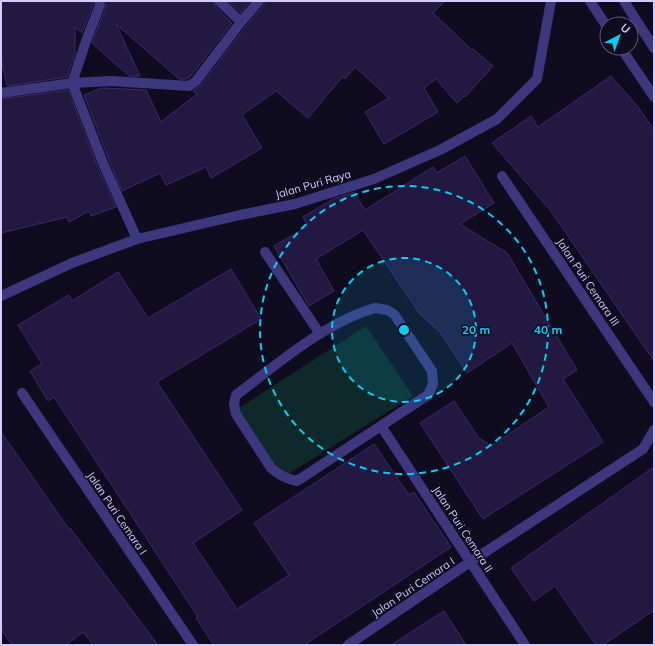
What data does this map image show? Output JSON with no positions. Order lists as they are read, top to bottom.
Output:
{
  "streets": {
    "street": [
      "Jalan Puri Raya",
      "Jalan Puri Cemara III",
      "Jalan Puri Cemara I",
      "Jalan Puri Cemara II"
    ]
  },
  "crossings": [
    ["Jalan Puri Cemara I", "Jalan Puri Cemara II"]
  ],
  "north": "top right",
  "rings": ["20 m", "40 m"]
}
